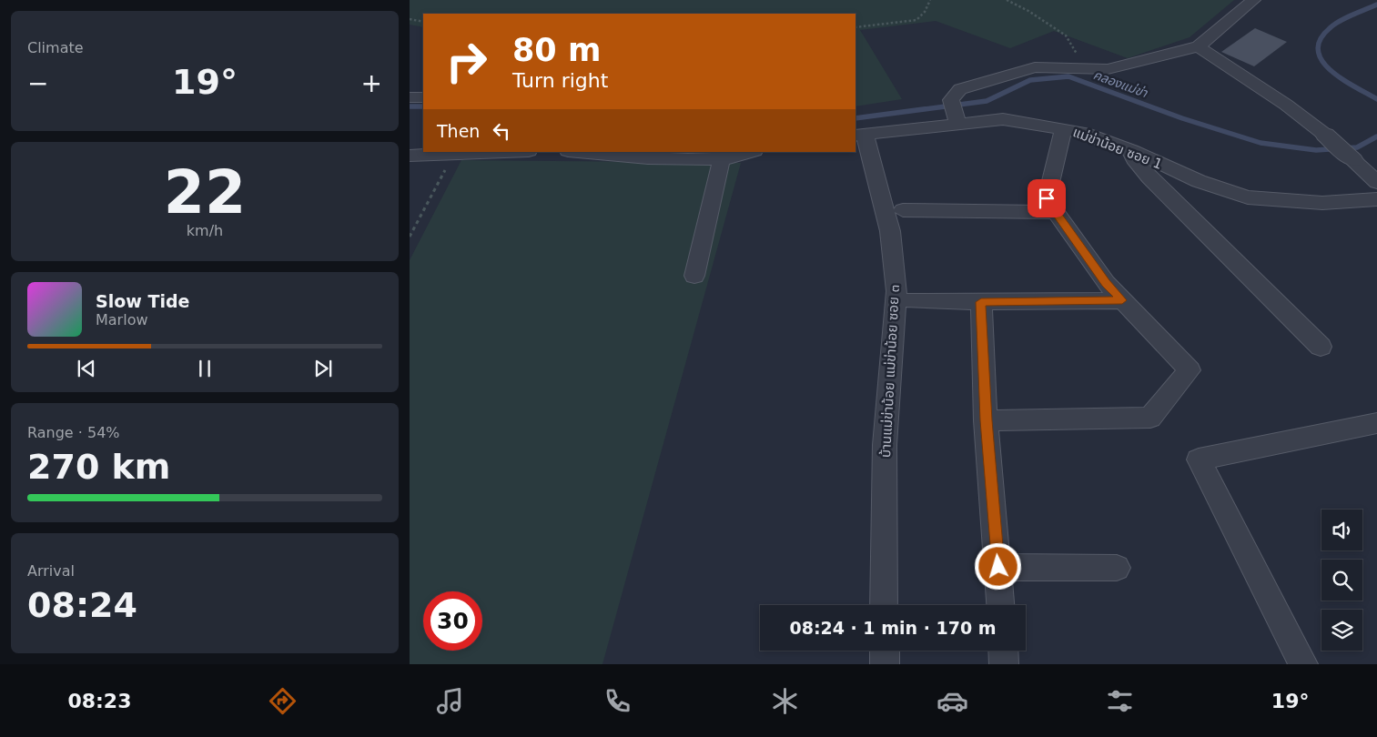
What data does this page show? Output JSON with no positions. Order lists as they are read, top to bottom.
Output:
{
  "streets": {
    "street": ["แม่ข่าน้อย ซอย 1", "บ้านแม่ข่าน้อย แม่ข่าน้อย ซอย ๓"]
  },
  "crossings": [
    ["แม่ข่าน้อย ซอย 1", "บ้านแม่ข่าน้อย แม่ข่าน้อย ซอย ๓"]
  ],
  "water": ["คลองแม่ข่า"],
  "page": {
    "tile": [
      "Climate",
      ["22", "km/h"],
      ["Range · 54%", "270 km"],
      ["Arrival", "08:24"]
    ],
    "turn": ["80 m", "Turn right"],
    "heat": ["−", "19°", "+"],
    "then": "Then",
    "song": ["Slow Tide", "Marlow"],
    "limit": "30",
    "trip": "08:24 · 1 min · 170 m",
    "tabs": ["08:23", "19°"]
  }
}
